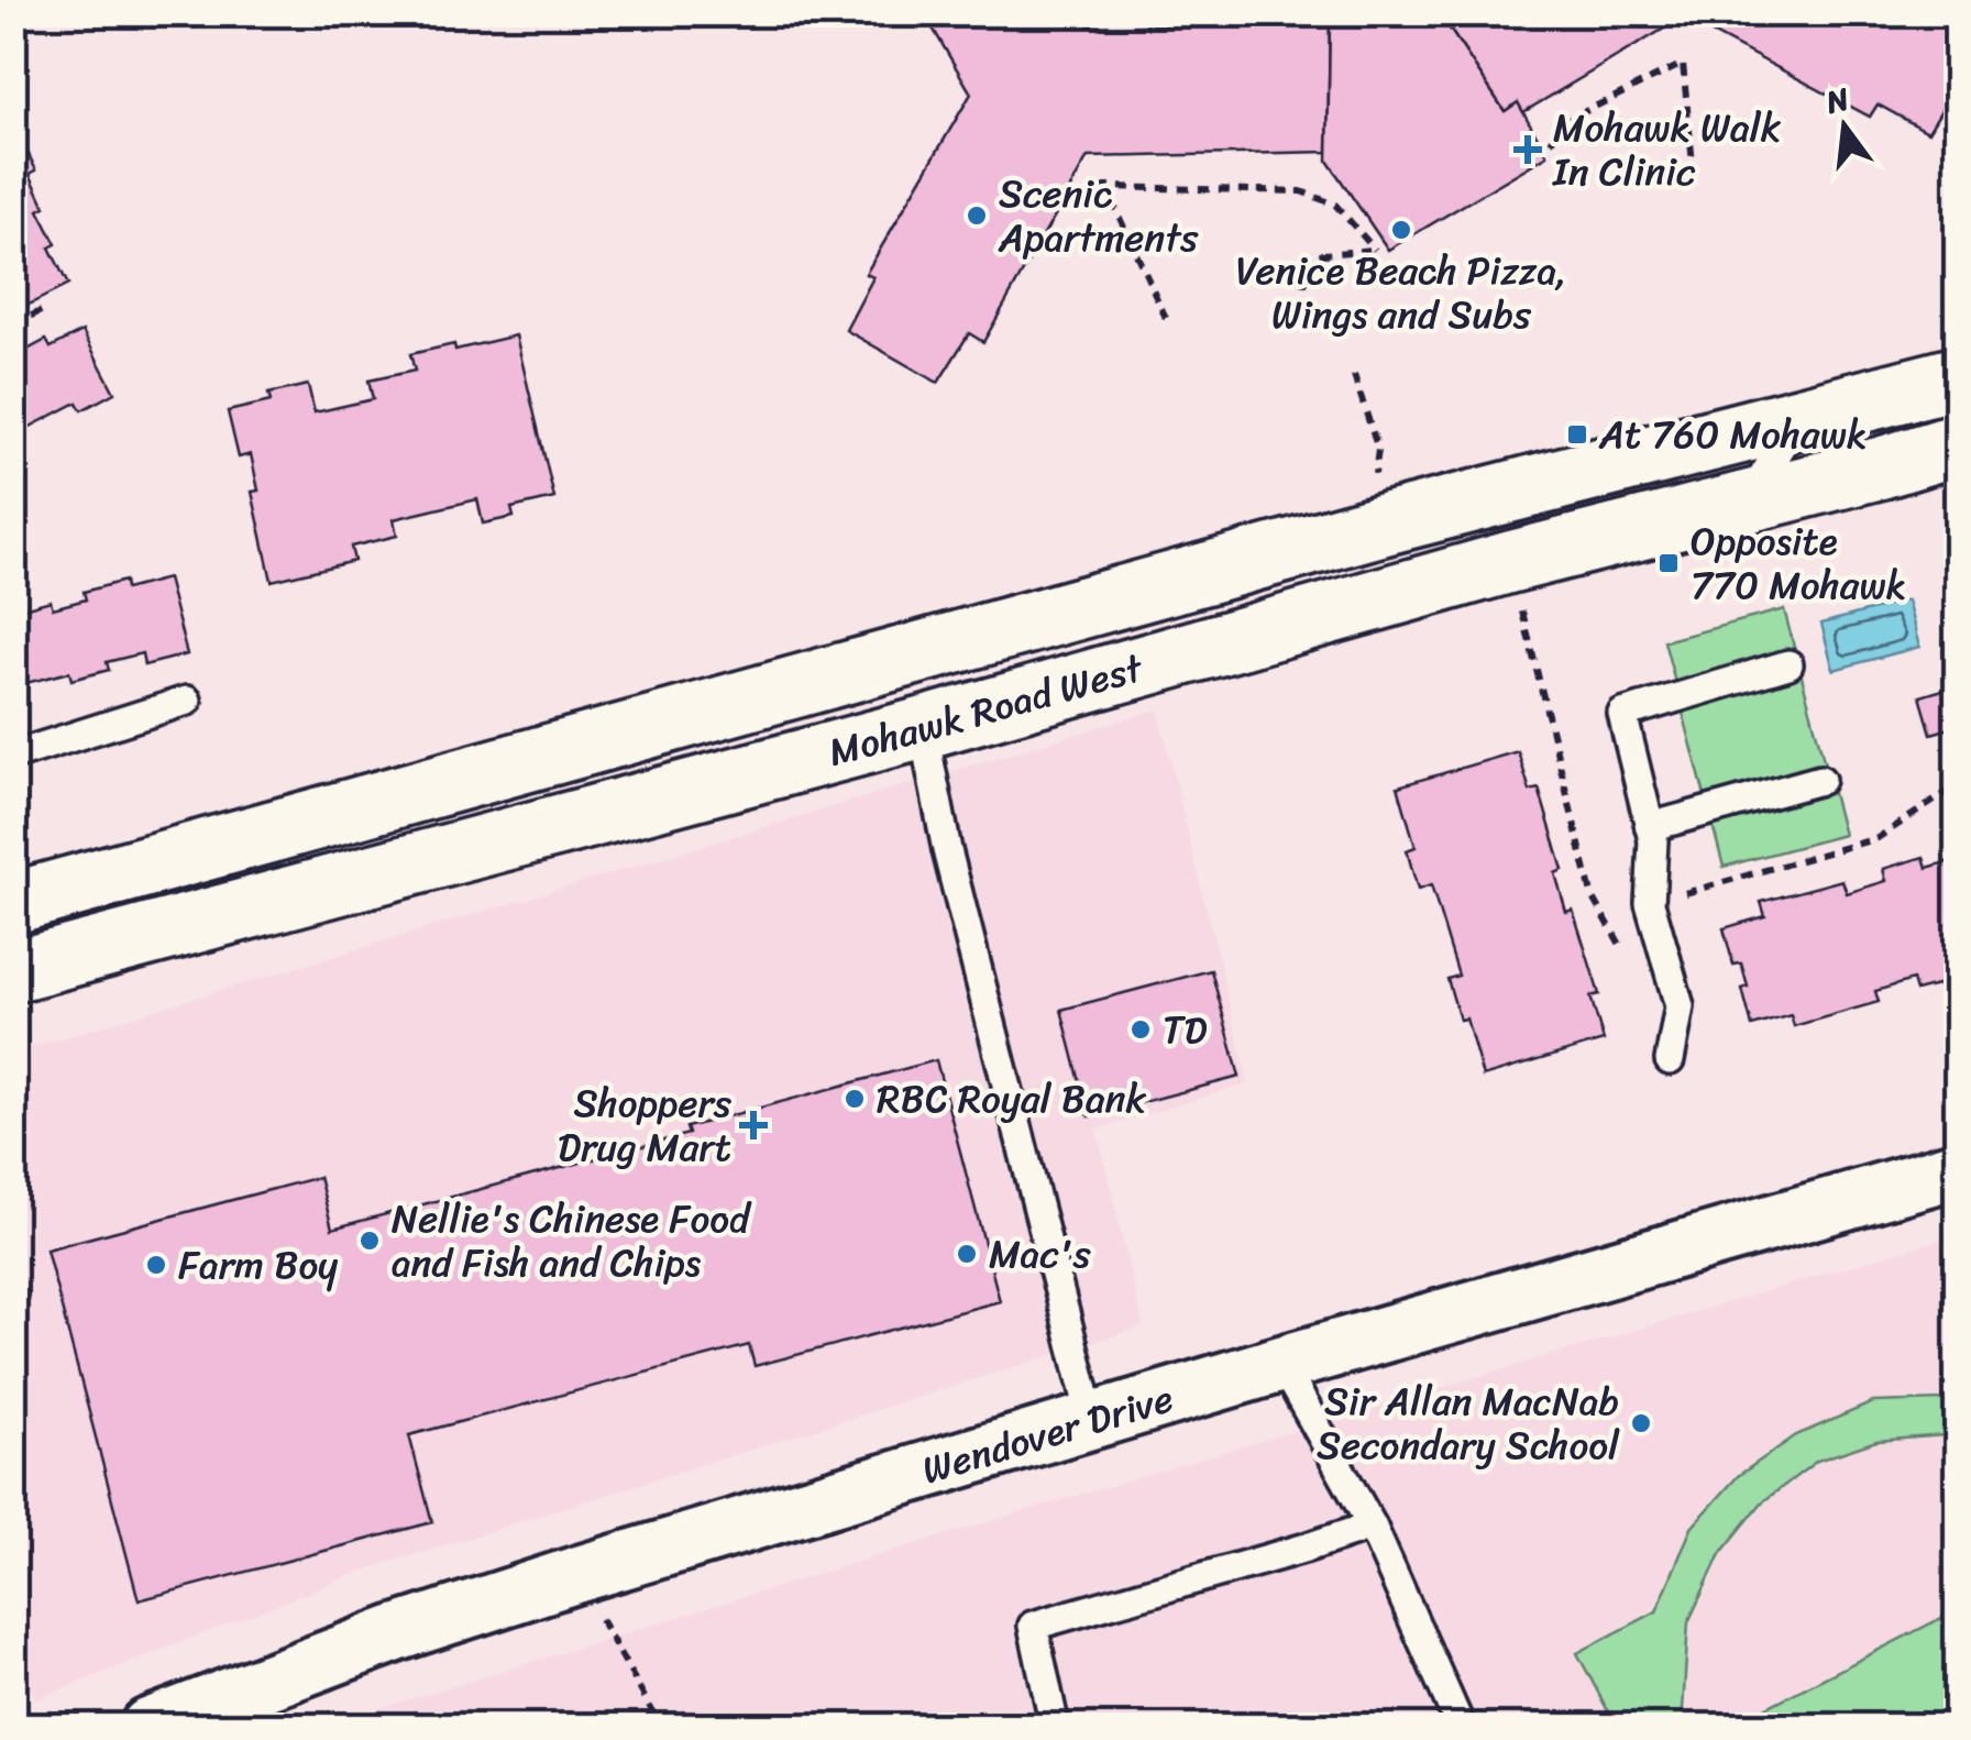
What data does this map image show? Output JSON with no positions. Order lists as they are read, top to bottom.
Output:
{
  "streets": {
    "main road": ["Mohawk Road West"],
    "street": ["Wendover Drive"]
  },
  "places": {
    "health": ["Mohawk Walk In Clinic", "Shoppers Drug Mart"],
    "other": [
      "Scenic Apartments",
      "Venice Beach Pizza, Wings and Subs",
      "TD",
      "RBC Royal Bank",
      "Nellie's Chinese Food and Fish and Chips",
      "Mac's",
      "Farm Boy",
      "Sir Allan MacNab Secondary School"
    ],
    "transit": ["At 760 Mohawk", "Opposite 770 Mohawk"]
  },
  "north": "top"
}
